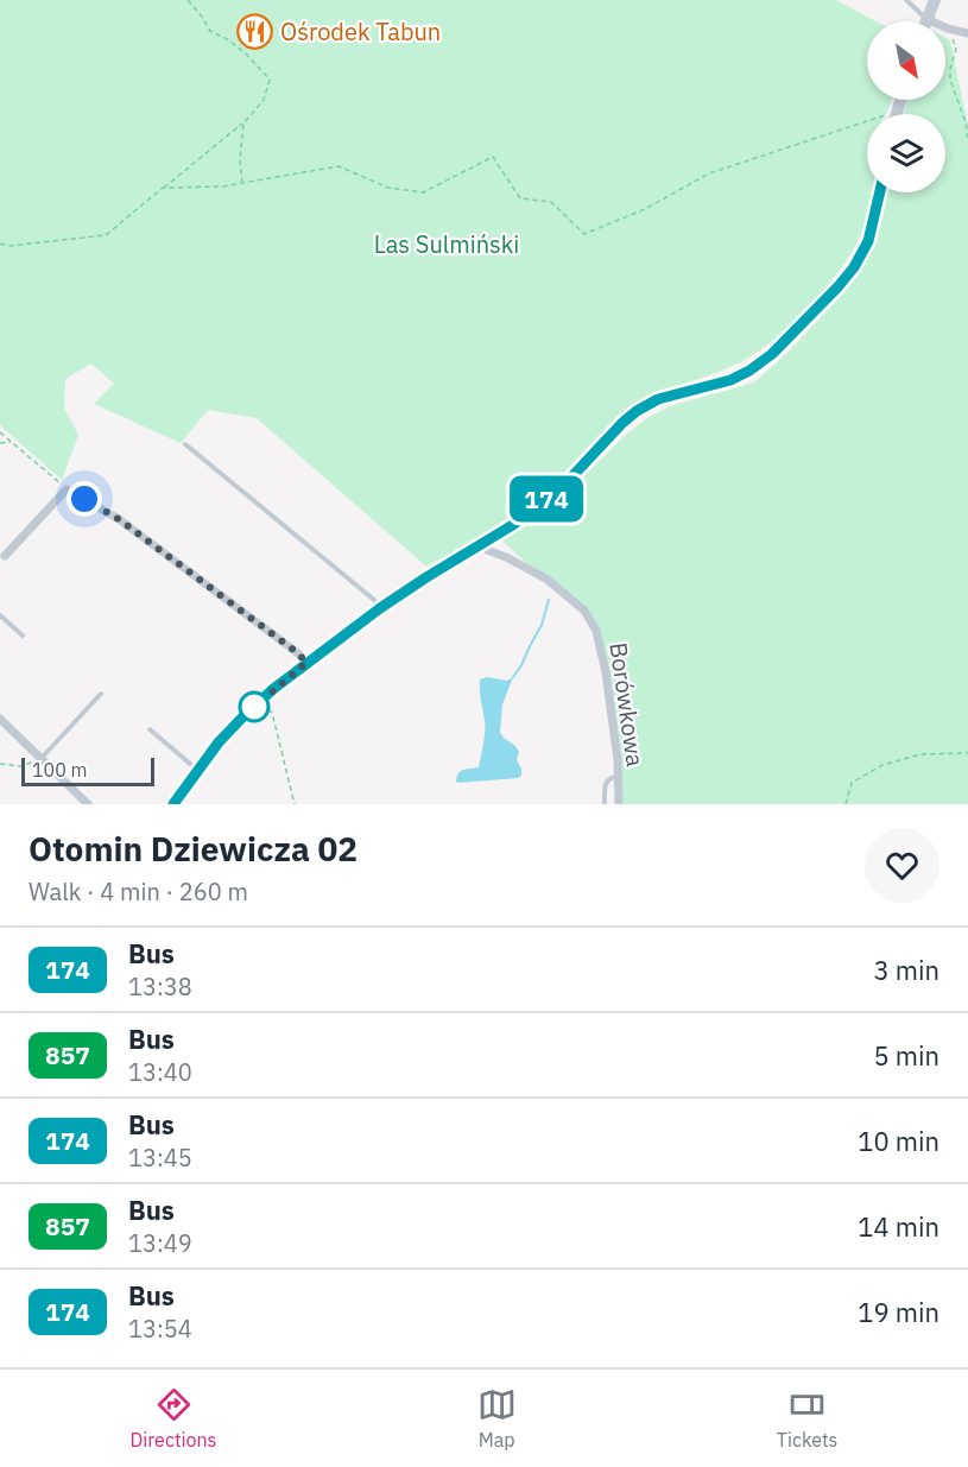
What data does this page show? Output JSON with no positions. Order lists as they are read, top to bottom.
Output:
{
  "streets": {
    "street": ["Borówkowa"]
  },
  "parks": ["Las Sulmiński"],
  "places": {
    "restaurant": ["Ośrodek Tabun"]
  },
  "lines": ["bus line 174"],
  "scale_bar": "100 m",
  "north": "bottom right",
  "page": {
    "on_map": "174",
    "scale": "100 m",
    "heading": ["Otomin Dziewicza 02", "Walk · 4 min · 260 m"],
    "list": [
      {
        "mark": "174",
        "name": "Bus",
        "note": "13:38",
        "value": "3 min"
      },
      {
        "mark": "857",
        "name": "Bus",
        "note": "13:40",
        "value": "5 min"
      },
      {
        "mark": "174",
        "name": "Bus",
        "note": "13:45",
        "value": "10 min"
      },
      {
        "mark": "857",
        "name": "Bus",
        "note": "13:49",
        "value": "14 min"
      },
      {
        "mark": "174",
        "name": "Bus",
        "note": "13:54",
        "value": "19 min"
      }
    ],
    "tabs": ["Directions", "Map", "Tickets"]
  }
}
